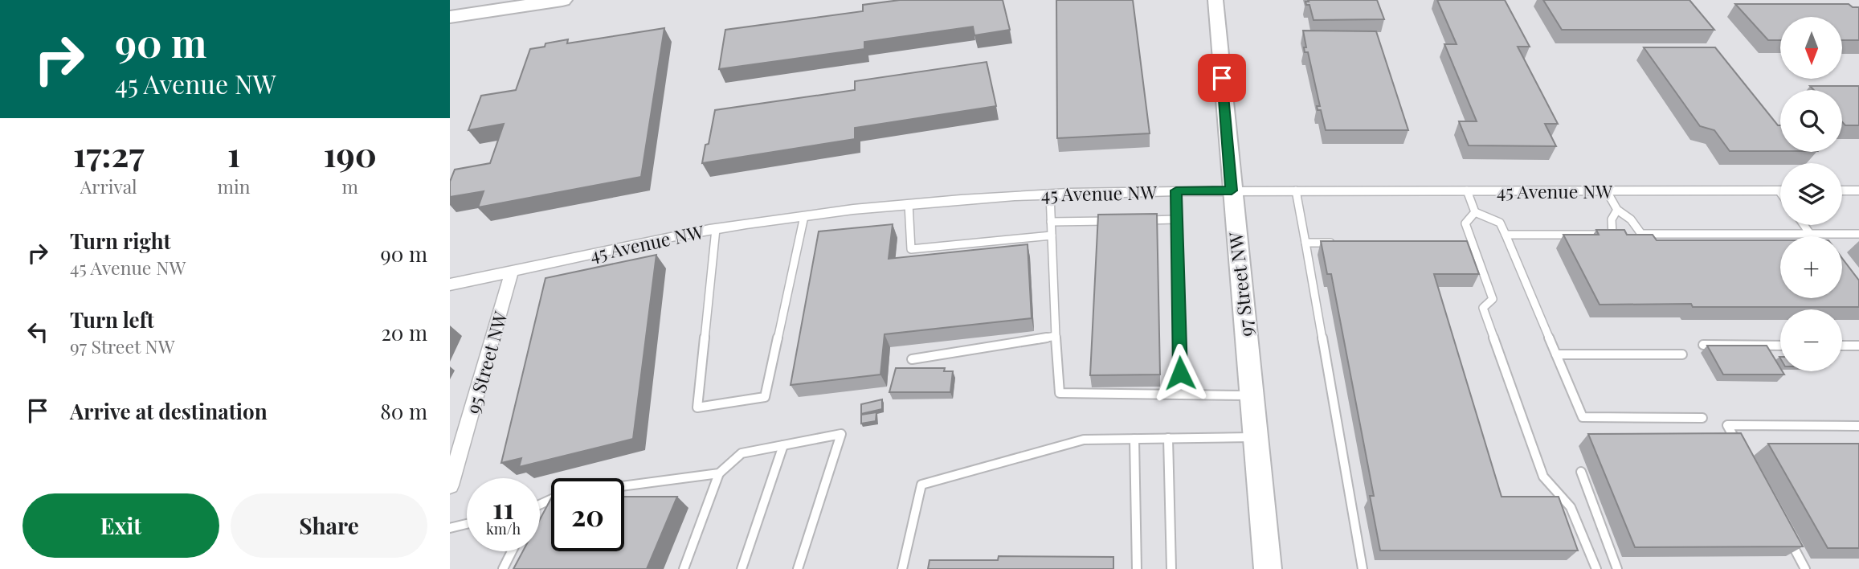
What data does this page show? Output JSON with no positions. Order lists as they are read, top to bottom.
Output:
{
  "streets": {
    "street": ["45 Avenue NW", "97 Street NW", "95 Street NW"]
  },
  "crossings": [
    ["45 Avenue NW", "97 Street NW"],
    ["45 Avenue NW", "95 Street NW"]
  ],
  "north": "bottom",
  "page": {
    "turn": ["90 m", "45 Avenue NW"],
    "map_buttons": ["+", "−"],
    "eta": [
      "17:27",
      "Arrival",
      "1",
      "min",
      "190",
      "m"
    ],
    "list": [
      {
        "name": "Turn right",
        "note": "45 Avenue NW",
        "value": "90 m"
      },
      {
        "name": "Turn left",
        "note": "97 Street NW",
        "value": "20 m"
      },
      {
        "name": "Arrive at destination",
        "value": "80 m"
      }
    ],
    "speed": "11 km/h",
    "limit": "20",
    "buttons": ["Exit", "Share"]
  }
}
